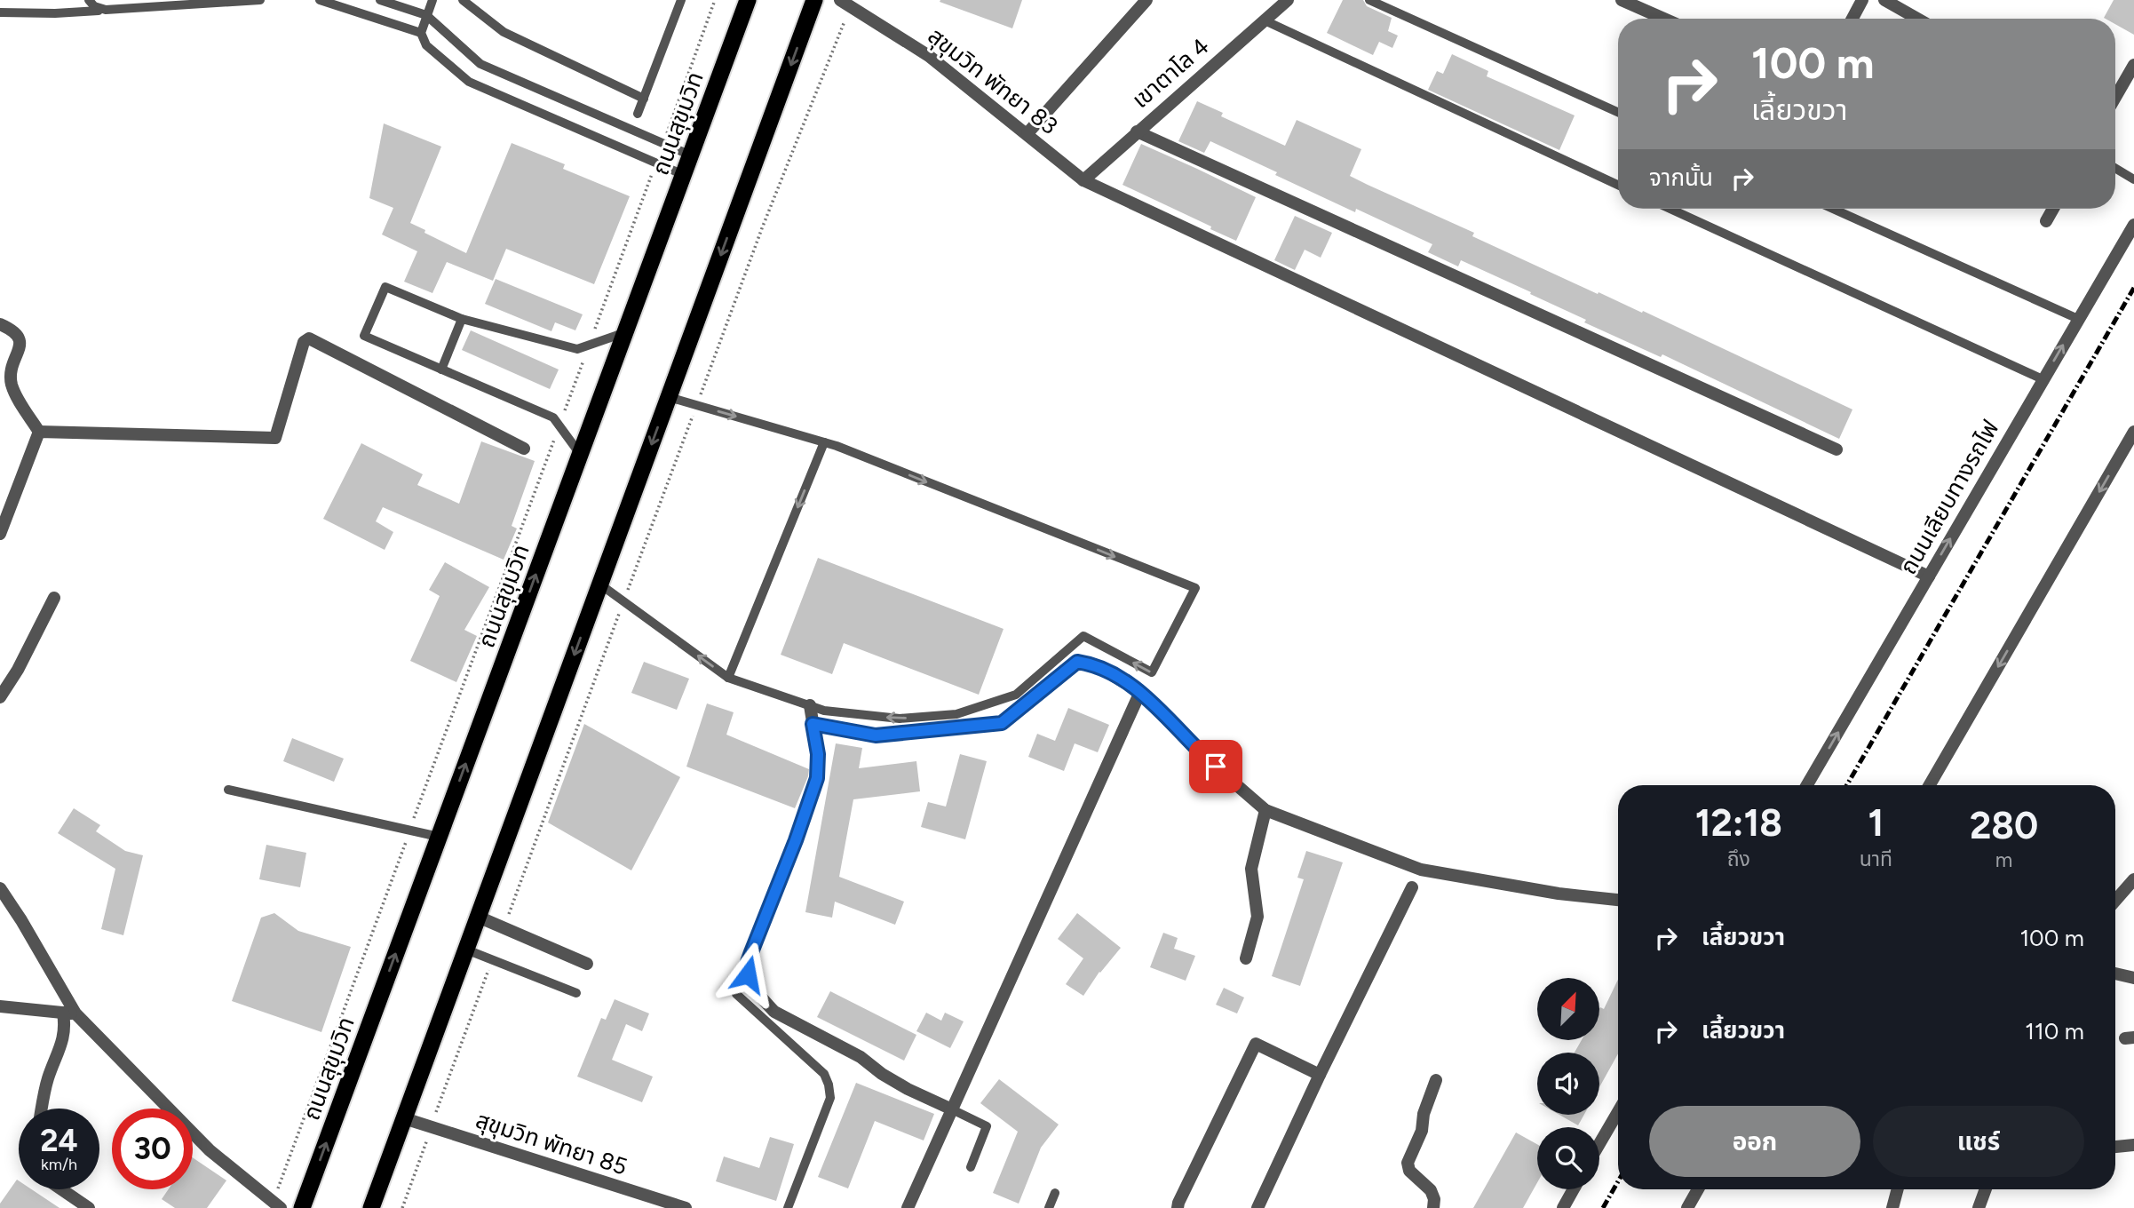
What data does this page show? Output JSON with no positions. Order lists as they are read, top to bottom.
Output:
{
  "streets": {
    "highway": ["ถนนสุขุมวิท"],
    "street": [
      "เขาตาโล 4",
      "สุขุมวิท พัทยา 83",
      "ถนนเลียบทางรถไฟ",
      "สุขุมวิท พัทยา 85"
    ]
  },
  "crossings": [
    ["เขาตาโล 4", "สุขุมวิท พัทยา 83"],
    ["สุขุมวิท พัทยา 83", "ถนนเลียบทางรถไฟ"]
  ],
  "north": "top right",
  "page": {
    "turn": ["100 m", "เลี้ยวขวา"],
    "then": "จากนั้น",
    "eta": [
      "12:18",
      "ถึง",
      "1",
      "นาที",
      "280",
      "m"
    ],
    "list": [
      {
        "name": "เลี้ยวขวา",
        "value": "100 m"
      },
      {
        "name": "เลี้ยวขวา",
        "value": "110 m"
      }
    ],
    "buttons": ["ออก", "แชร์"],
    "speed": "24 km/h",
    "limit": "30"
  }
}
